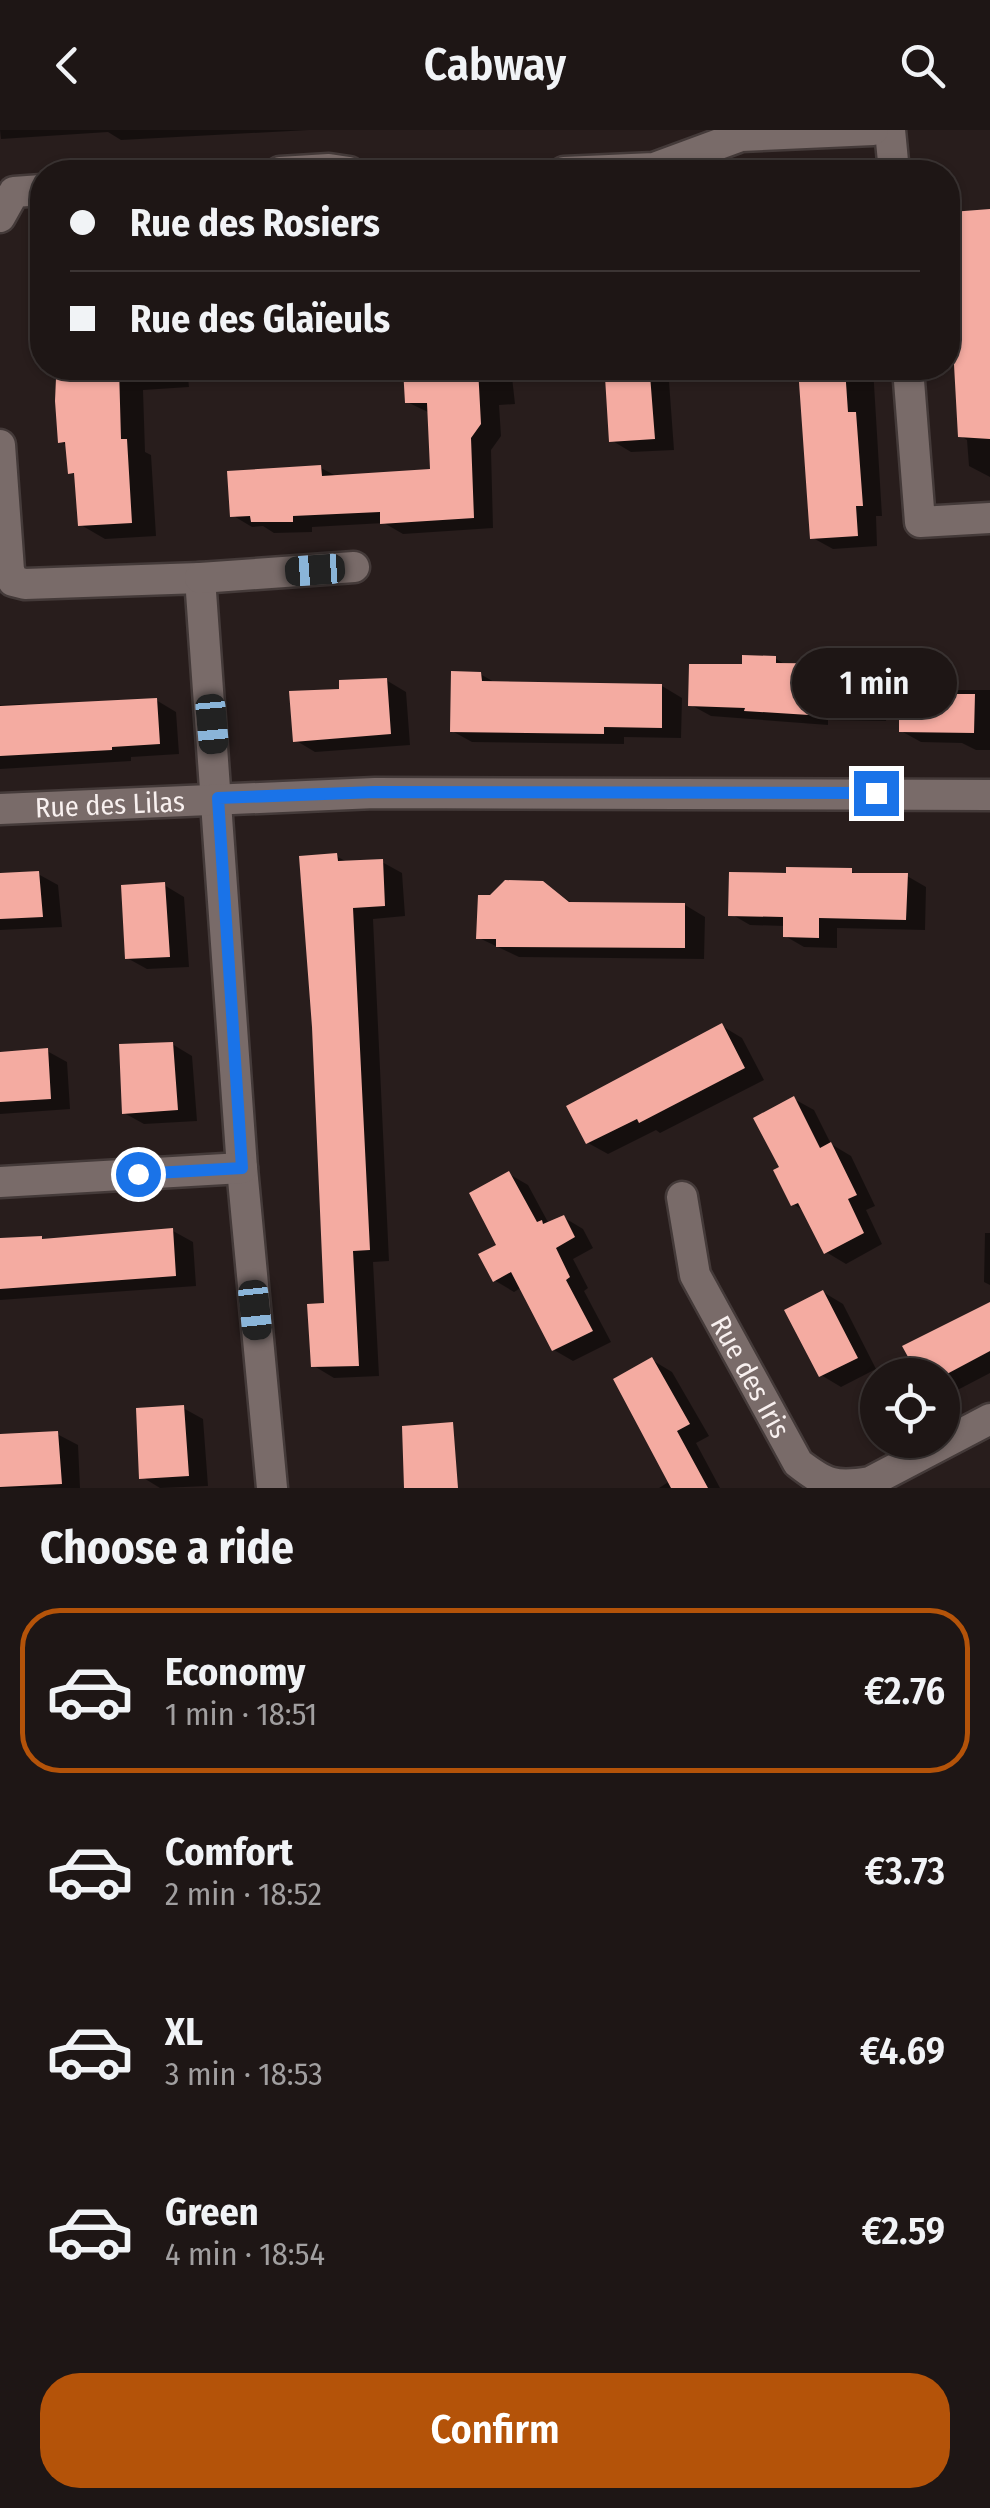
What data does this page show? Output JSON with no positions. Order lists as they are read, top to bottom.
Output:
{
  "streets": {
    "street": ["Rue des Lilas", "Rue des Iris"]
  },
  "page": {
    "header": "Cabway",
    "banner": ["Rue des Rosiers", "Rue des Glaïeuls"],
    "bubble": "1 min",
    "heading": "Choose a ride",
    "list": [
      {
        "name": "Economy",
        "note": "1 min · 18:51",
        "value": "€2.76"
      },
      {
        "name": "Comfort",
        "note": "2 min · 18:52",
        "value": "€3.73"
      },
      {
        "name": "XL",
        "note": "3 min · 18:53",
        "value": "€4.69"
      },
      {
        "name": "Green",
        "note": "4 min · 18:54",
        "value": "€2.59"
      }
    ],
    "buttons": "Confirm"
  }
}
